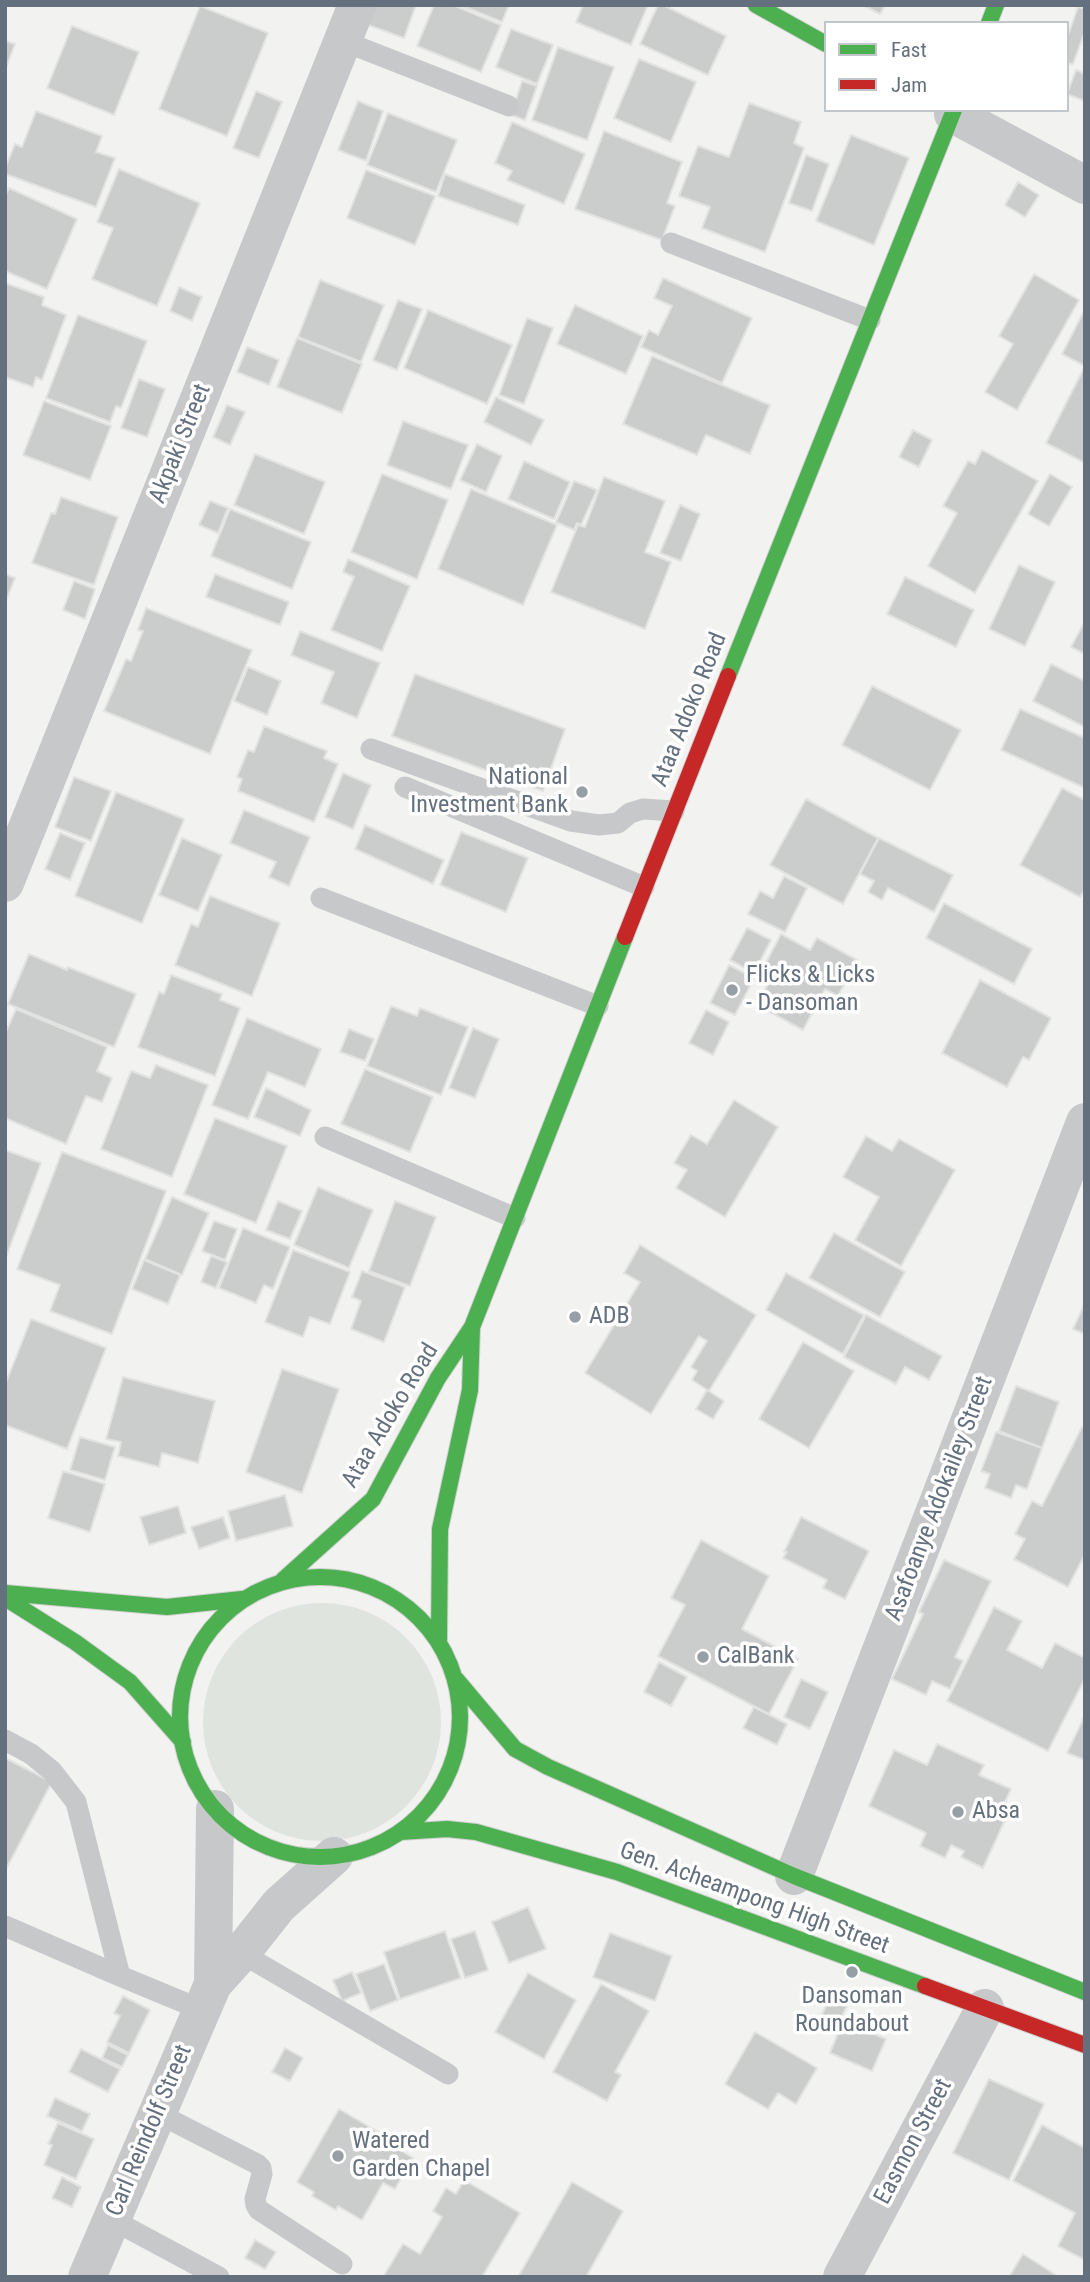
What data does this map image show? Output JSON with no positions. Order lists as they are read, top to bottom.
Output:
{
  "streets": {
    "main road": ["Ataa Adoko Road", "Gen. Acheampong High Street"],
    "street": [
      "Akpaki Street",
      "Asafoanye Adokailey Street",
      "Carl Reindolf Street",
      "Easmon Street"
    ]
  },
  "crossings": [
    ["Asafoanye Adokailey Street", "Gen. Acheampong High Street"],
    ["Gen. Acheampong High Street", "Easmon Street"]
  ],
  "places": [
    "National Investment Bank",
    "Flicks & Licks - Dansoman",
    "ADB",
    "CalBank",
    "Absa",
    "Dansoman Roundabout",
    "Watered Garden Chapel"
  ],
  "legend": ["Fast", "Jam"]
}
